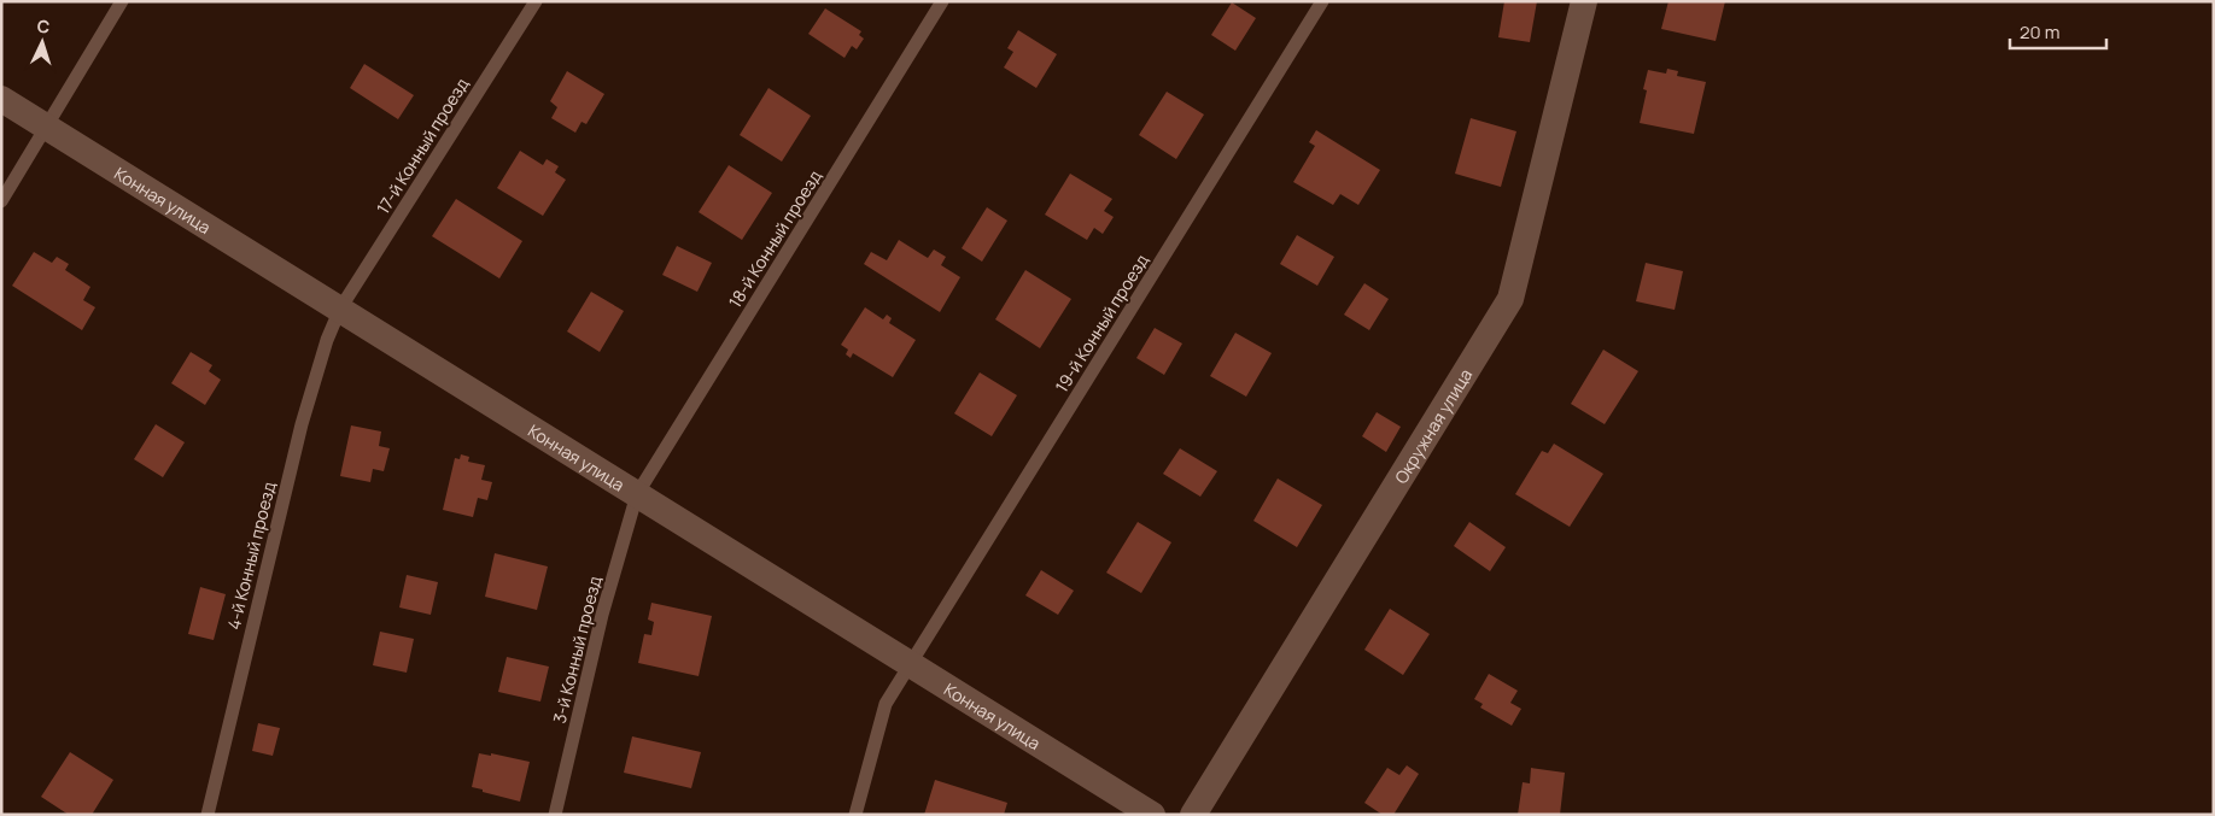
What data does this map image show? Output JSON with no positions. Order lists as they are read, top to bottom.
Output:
{
  "streets": {
    "street": ["Конная улица", "Окружная улица"],
    "lane": [
      "17-й Конный проезд",
      "18-й Конный проезд",
      "19-й Конный проезд",
      "4-й Конный проезд",
      "3-й Конный проезд"
    ]
  },
  "crossings": [
    ["17-й Конный проезд", "Конная улица"],
    ["17-й Конный проезд", "4-й Конный проезд"],
    ["Конная улица", "18-й Конный проезд"],
    ["Конная улица", "19-й Конный проезд"],
    ["Конная улица", "4-й Конный проезд"],
    ["Конная улица", "3-й Конный проезд"],
    ["18-й Конный проезд", "3-й Конный проезд"]
  ],
  "scale_bar": "20 m",
  "north": "top"
}
